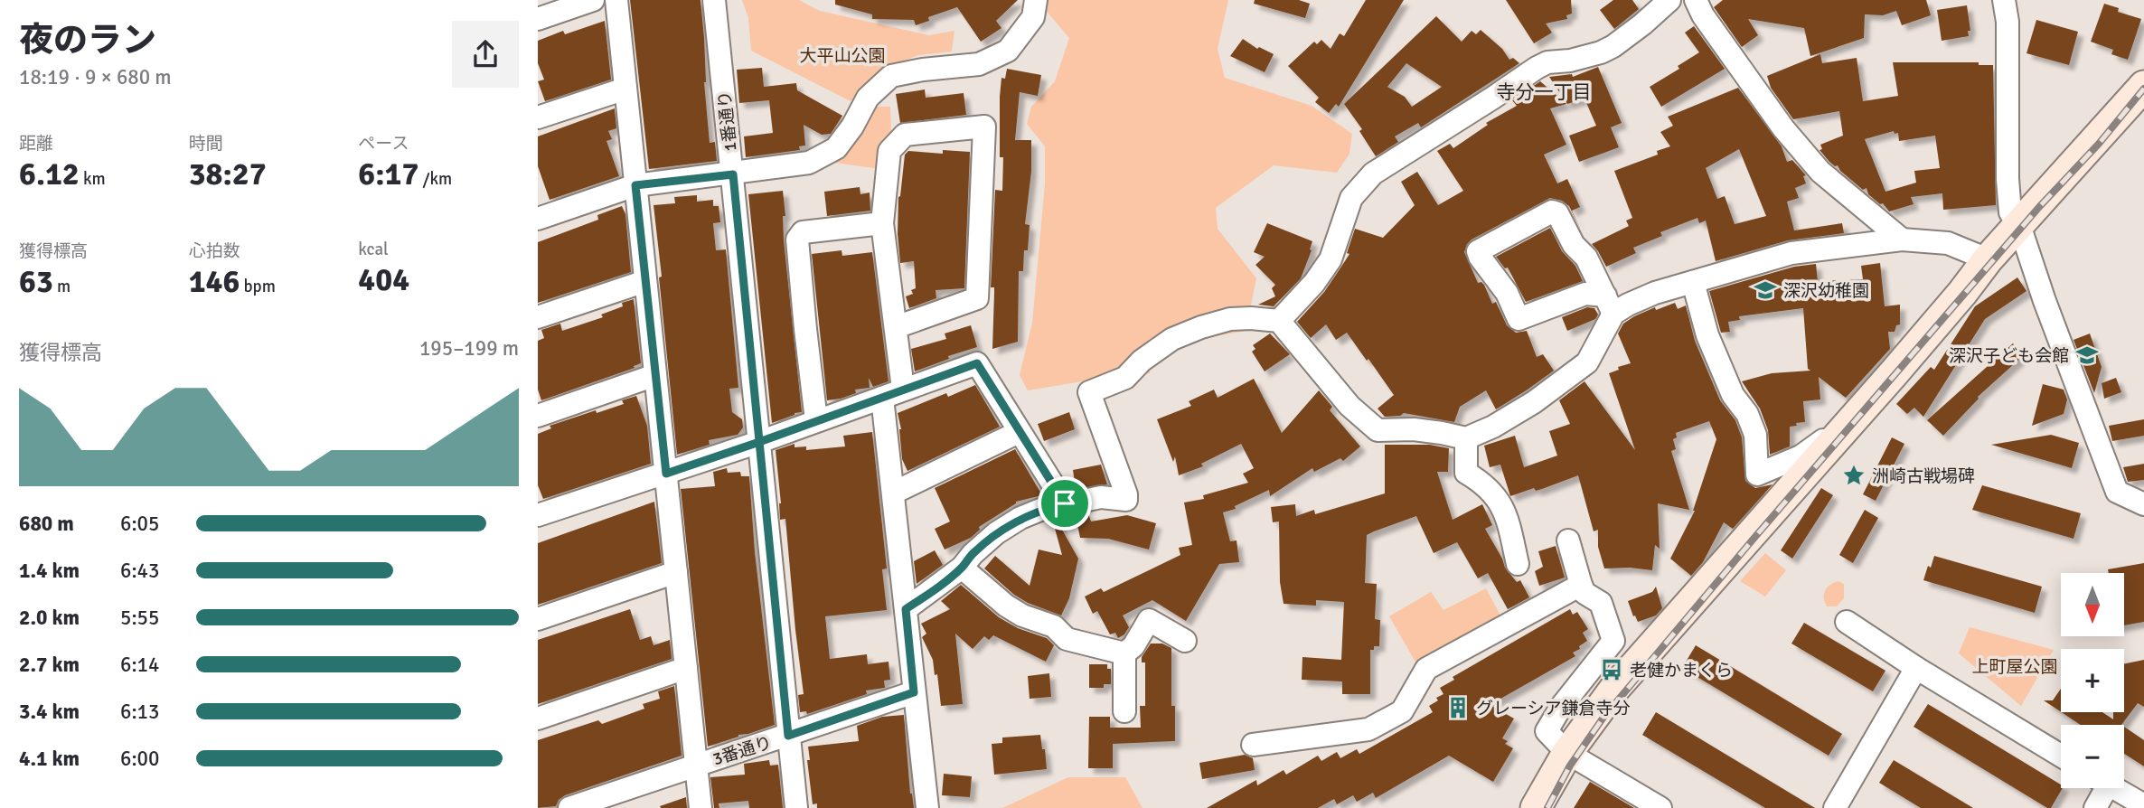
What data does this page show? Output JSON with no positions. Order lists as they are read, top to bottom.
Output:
{
  "streets": {
    "street": ["1番通り", "3番通り"]
  },
  "crossings": [
    ["1番通り", "3番通り"]
  ],
  "districts": ["寺分一丁目"],
  "parks": ["大平山公園", "上町屋公園"],
  "places": {
    "school or university": ["深沢幼稚園", "深沢子ども会館"],
    "place": ["洲崎古戦場碑"],
    "bus stop": ["老健かまくら"],
    "building": ["グレーシア鎌倉寺分"]
  },
  "north": "bottom",
  "page": {
    "heading": ["夜のラン", "18:19 · 9 × 680 m"],
    "stats": [
      ["距離", "6.12 km"],
      ["時間", "38:27"],
      ["ペース", "6:17 /km"],
      ["獲得標高", "63 m"],
      ["心拍数", "146 bpm"],
      ["kcal", "404"]
    ],
    "chart": ["獲得標高", "195–199 m"],
    "list": [
      {
        "name": "680 m",
        "note": "6:05"
      },
      {
        "name": "1.4 km",
        "note": "6:43"
      },
      {
        "name": "2.0 km",
        "note": "5:55"
      },
      {
        "name": "2.7 km",
        "note": "6:14"
      },
      {
        "name": "3.4 km",
        "note": "6:13"
      },
      {
        "name": "4.1 km",
        "note": "6:00"
      }
    ],
    "map_buttons": ["+", "−"]
  }
}
